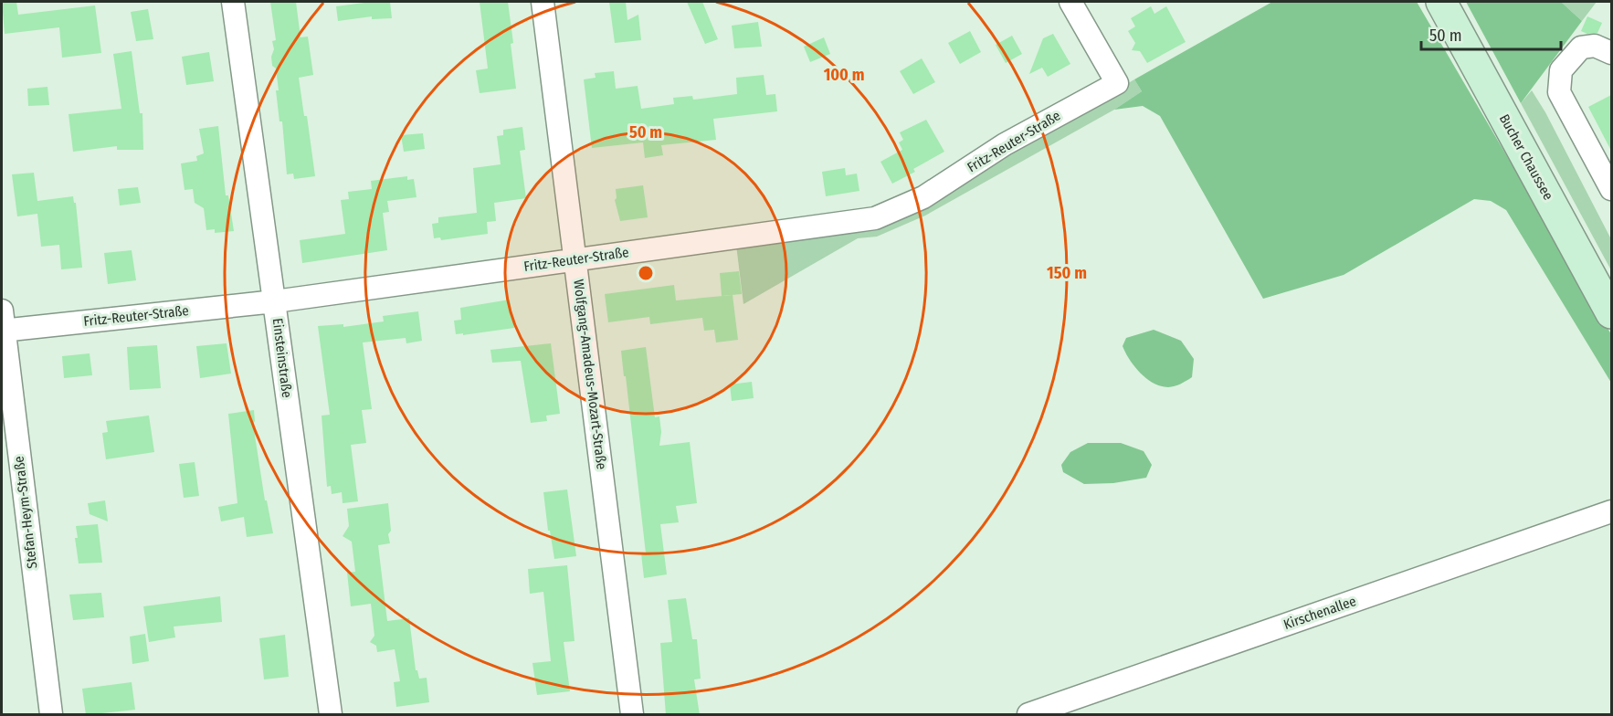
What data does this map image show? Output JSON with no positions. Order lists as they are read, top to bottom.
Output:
{
  "streets": {
    "main road": ["Bucher Chaussee"],
    "street": [
      "Fritz-Reuter-Straße",
      "Einsteinstraße",
      "Wolfgang-Amadeus-Mozart-Straße",
      "Stefan-Heym-Straße",
      "Kirschenallee"
    ]
  },
  "crossings": [
    ["Fritz-Reuter-Straße", "Einsteinstraße"],
    ["Fritz-Reuter-Straße", "Wolfgang-Amadeus-Mozart-Straße"],
    ["Fritz-Reuter-Straße", "Stefan-Heym-Straße"]
  ],
  "scale_bar": "50 m",
  "rings": ["100 m", "50 m", "150 m"]
}
